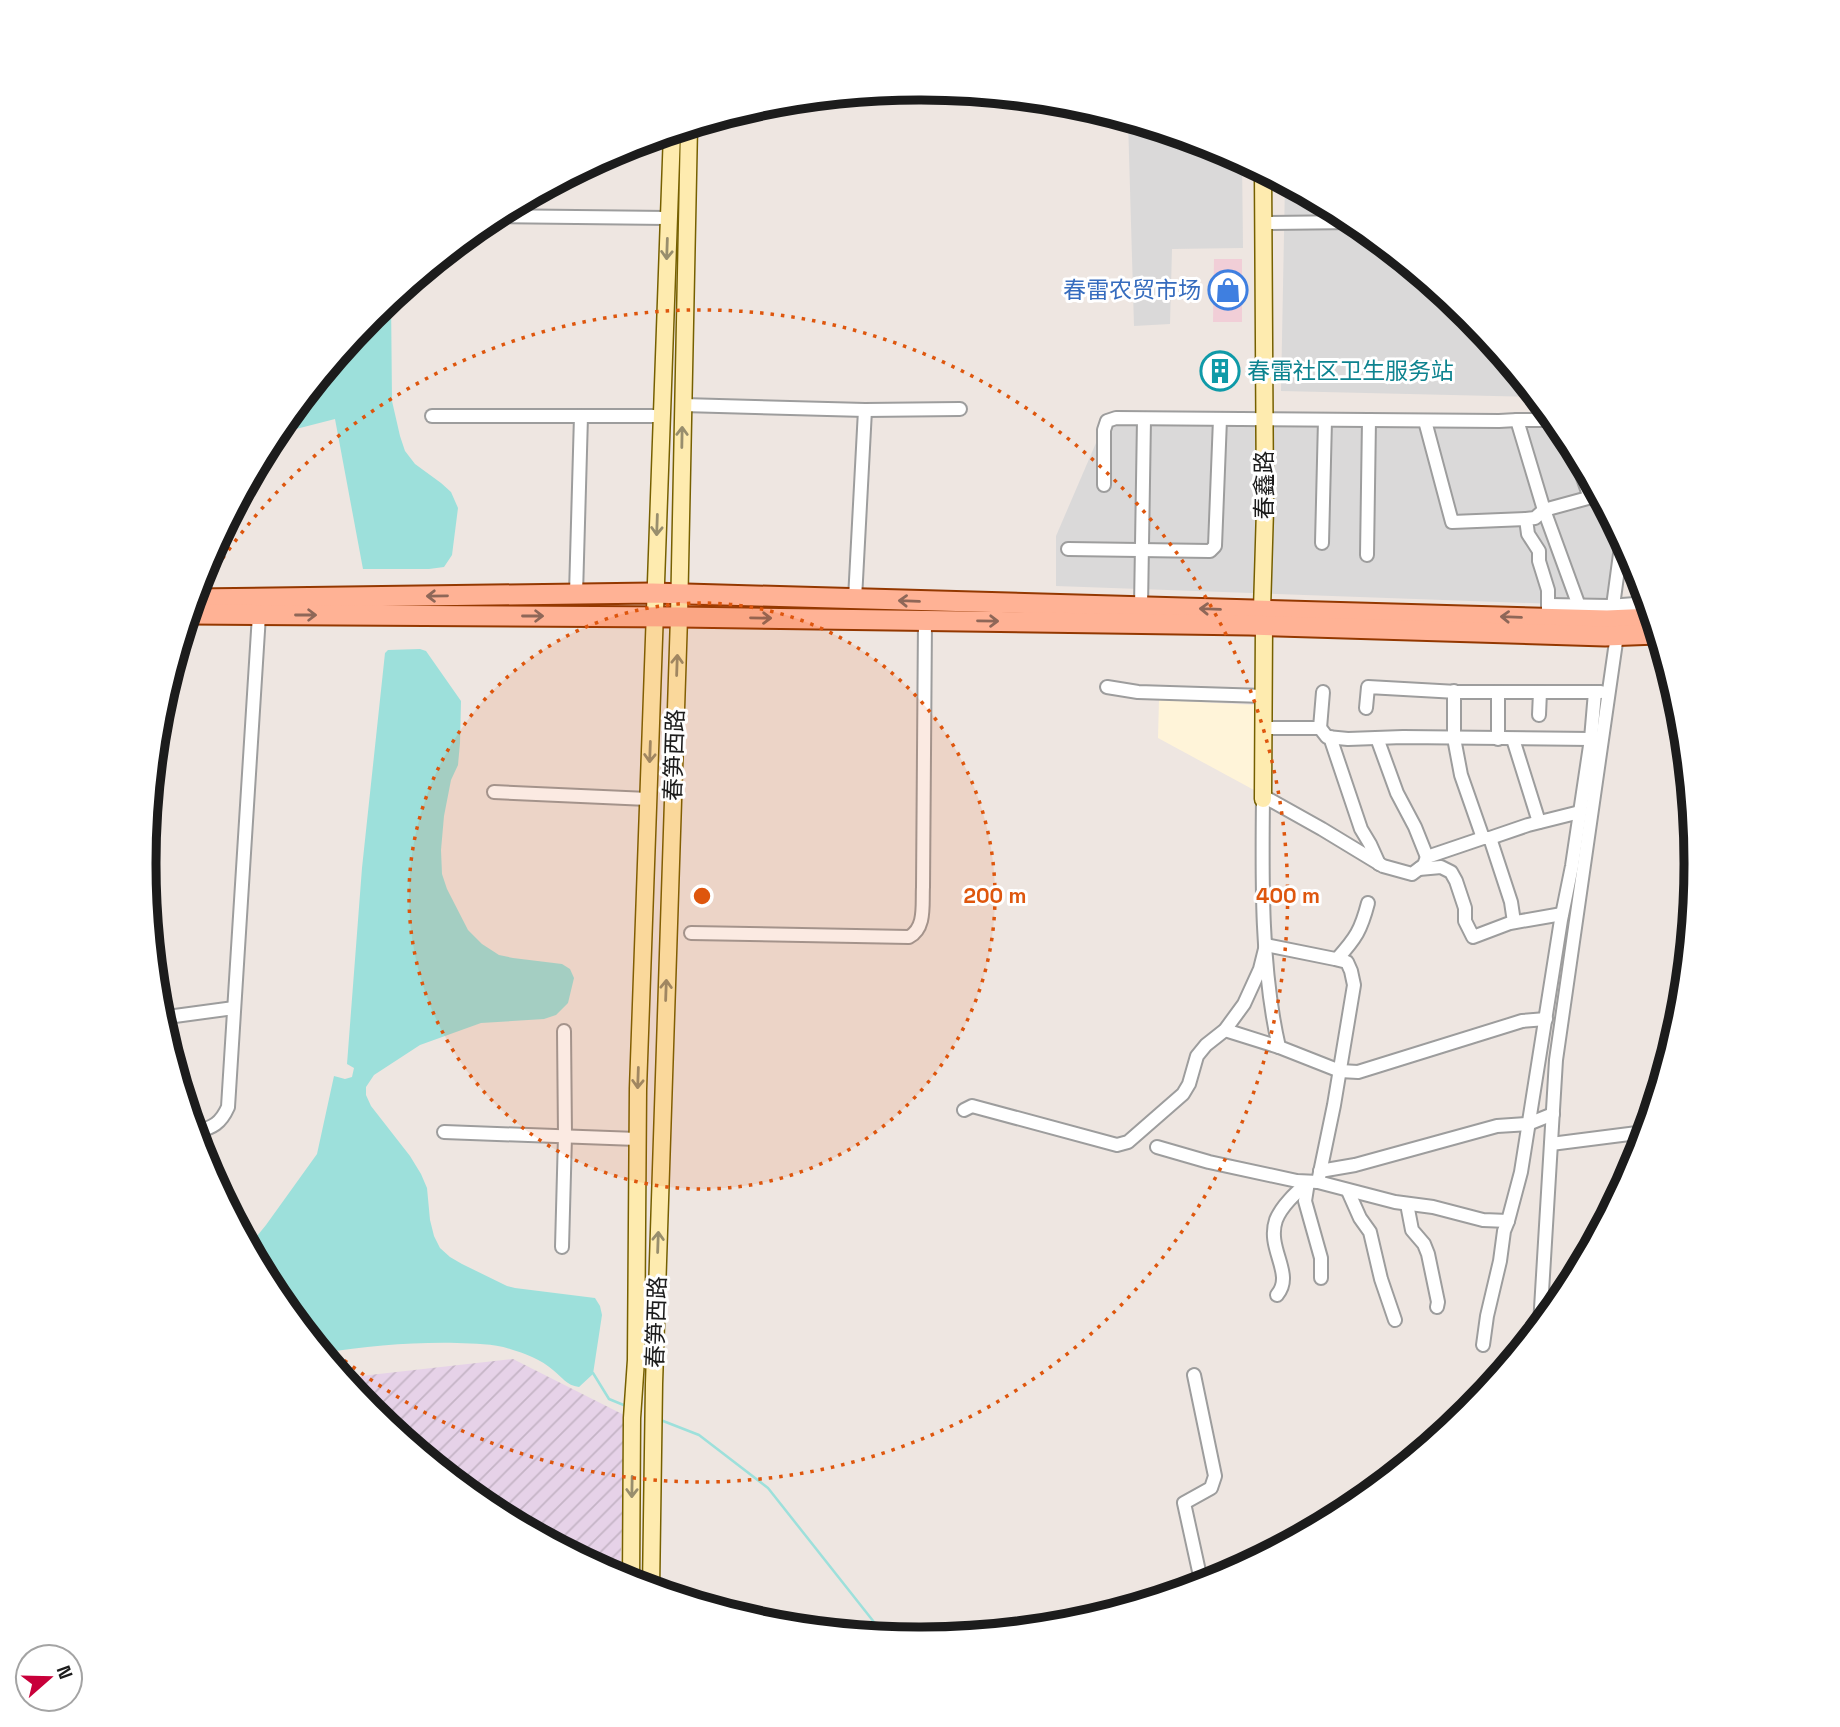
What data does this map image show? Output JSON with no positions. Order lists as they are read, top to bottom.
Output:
{
  "streets": {
    "main road": ["春鑫路", "春笋西路"]
  },
  "places": {
    "shop": ["春雷农贸市场"],
    "building": ["春雷社区卫生服务站"]
  },
  "north": "right",
  "rings": ["200 m", "400 m"]
}
